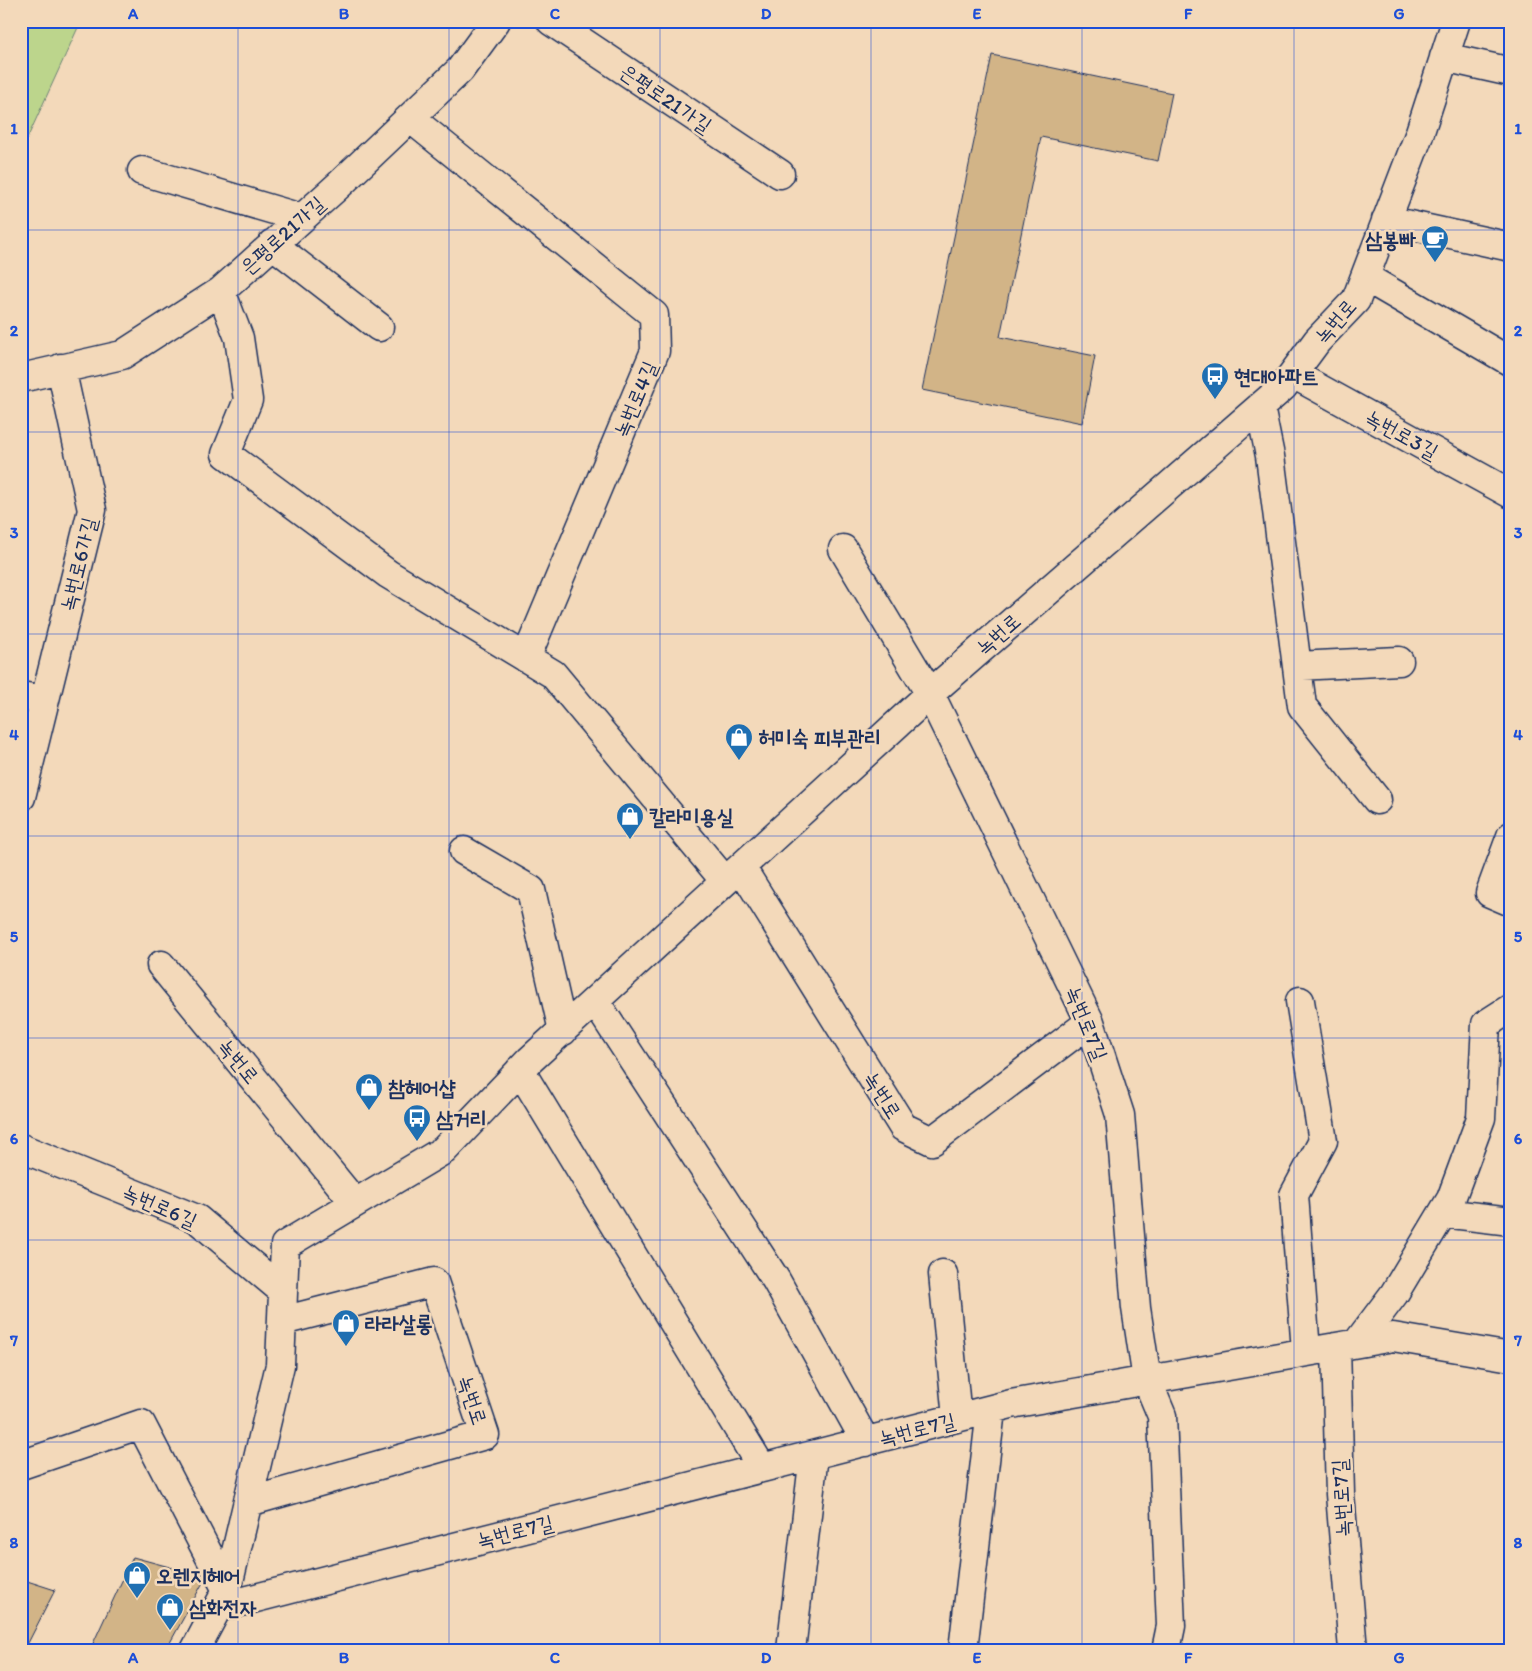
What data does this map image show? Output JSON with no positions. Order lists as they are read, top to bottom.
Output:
{
  "streets": {
    "street": [
      "은평로21가길",
      "녹번로",
      "녹번로4길",
      "녹번로3길",
      "녹번로6가길",
      "녹번로7길",
      "녹번로6길"
    ]
  },
  "crossings": [
    ["은평로21가길", "녹번로4길"],
    ["은평로21가길", "녹번로6가길"],
    ["녹번로", "녹번로3길"],
    ["녹번로", "녹번로7길"],
    ["녹번로", "녹번로6길"]
  ],
  "places": {
    "cafe": ["삼봉빠"],
    "bus stop": ["현대아파트", "삼거리"],
    "shop": [
      "허미숙 피부관리",
      "칼라미용실",
      "참헤어샵",
      "라라살롱",
      "오렌지헤어",
      "삼화전자"
    ]
  },
  "grid": {
    "columns": [
      "A",
      "B",
      "C",
      "D",
      "E",
      "F",
      "G"
    ],
    "rows": [
      "1",
      "2",
      "3",
      "4",
      "5",
      "6",
      "7",
      "8"
    ]
  }
}
